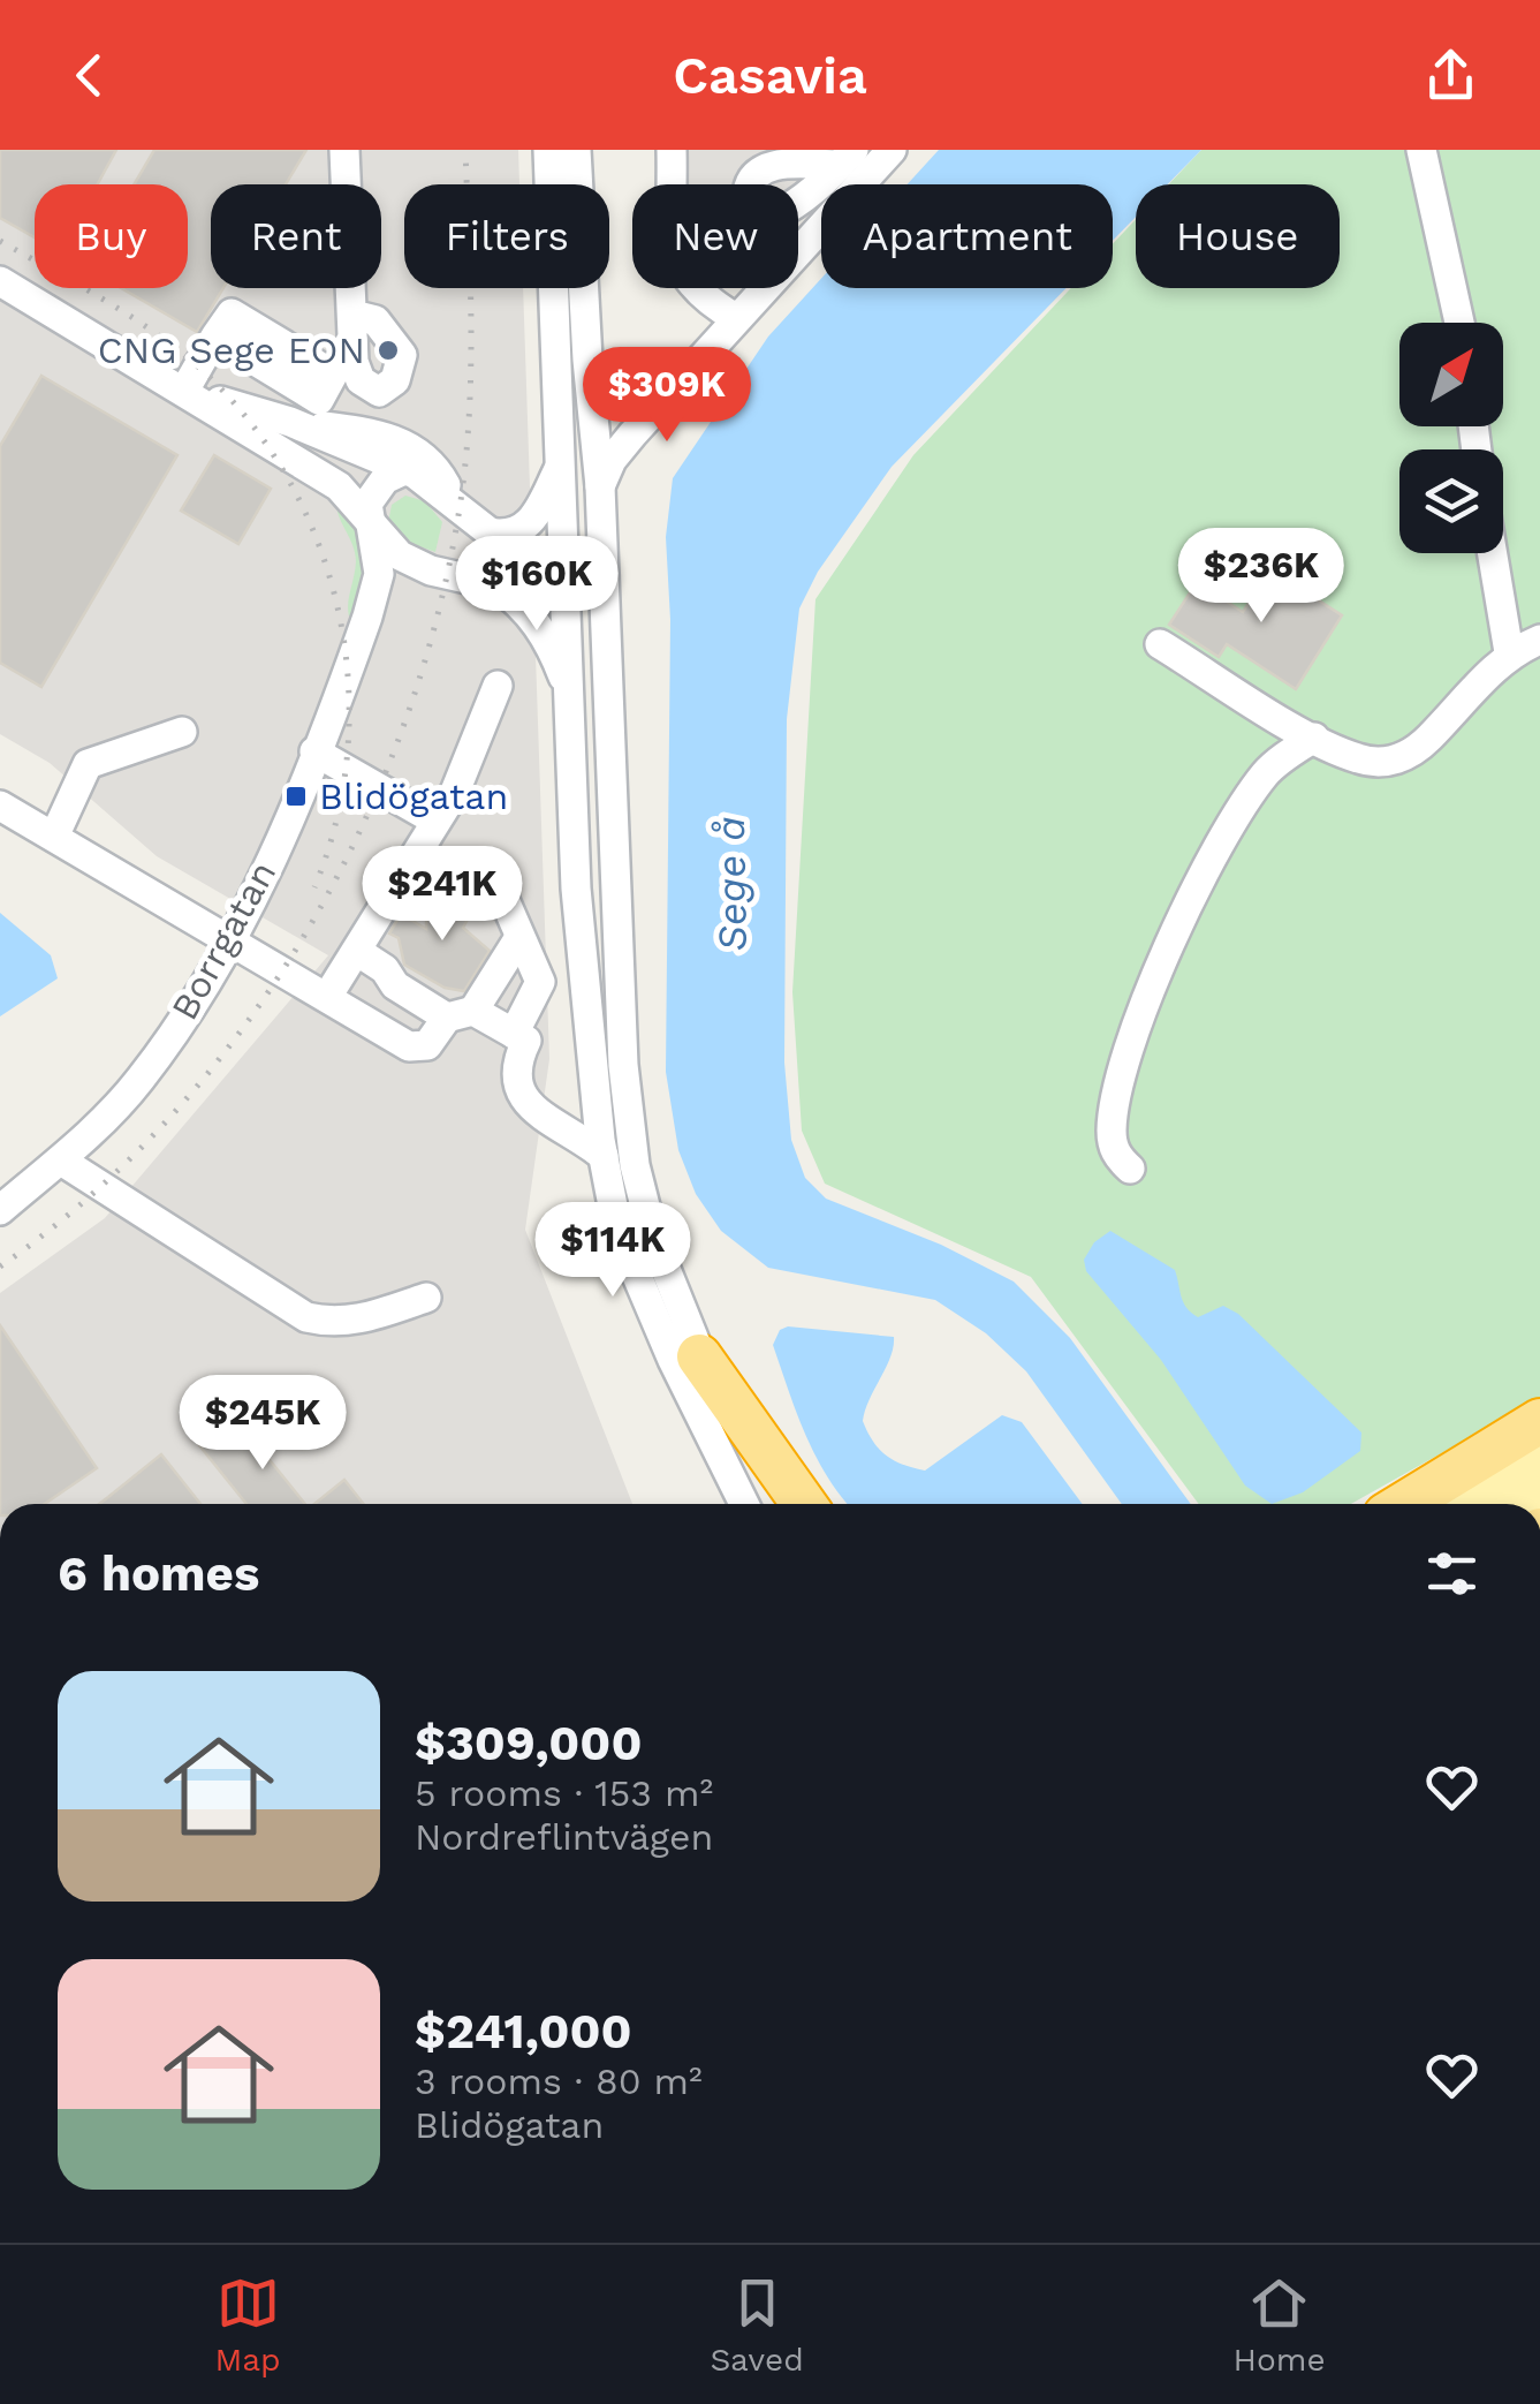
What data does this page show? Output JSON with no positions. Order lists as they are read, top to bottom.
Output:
{
  "streets": {
    "street": ["Borrgatan"]
  },
  "water": ["Sege å"],
  "places": {
    "other": ["CNG Sege EON"],
    "transit": ["Blidögatan"]
  },
  "north": "top right",
  "page": {
    "header": "Casavia",
    "chip": [
      "Buy",
      "Rent",
      "Filters",
      "New",
      "Apartment",
      "House"
    ],
    "price": [
      "$309K",
      "$236K",
      "$160K",
      "$241K",
      "$114K",
      "$245K"
    ],
    "heading": "6 homes",
    "list": [
      {
        "name": "$309,000",
        "note": "5 rooms · 153 m² · Nordreflintvägen"
      },
      {
        "name": "$241,000",
        "note": "3 rooms · 80 m² · Blidögatan"
      }
    ],
    "tabs": ["Map", "Saved", "Home"]
  }
}
